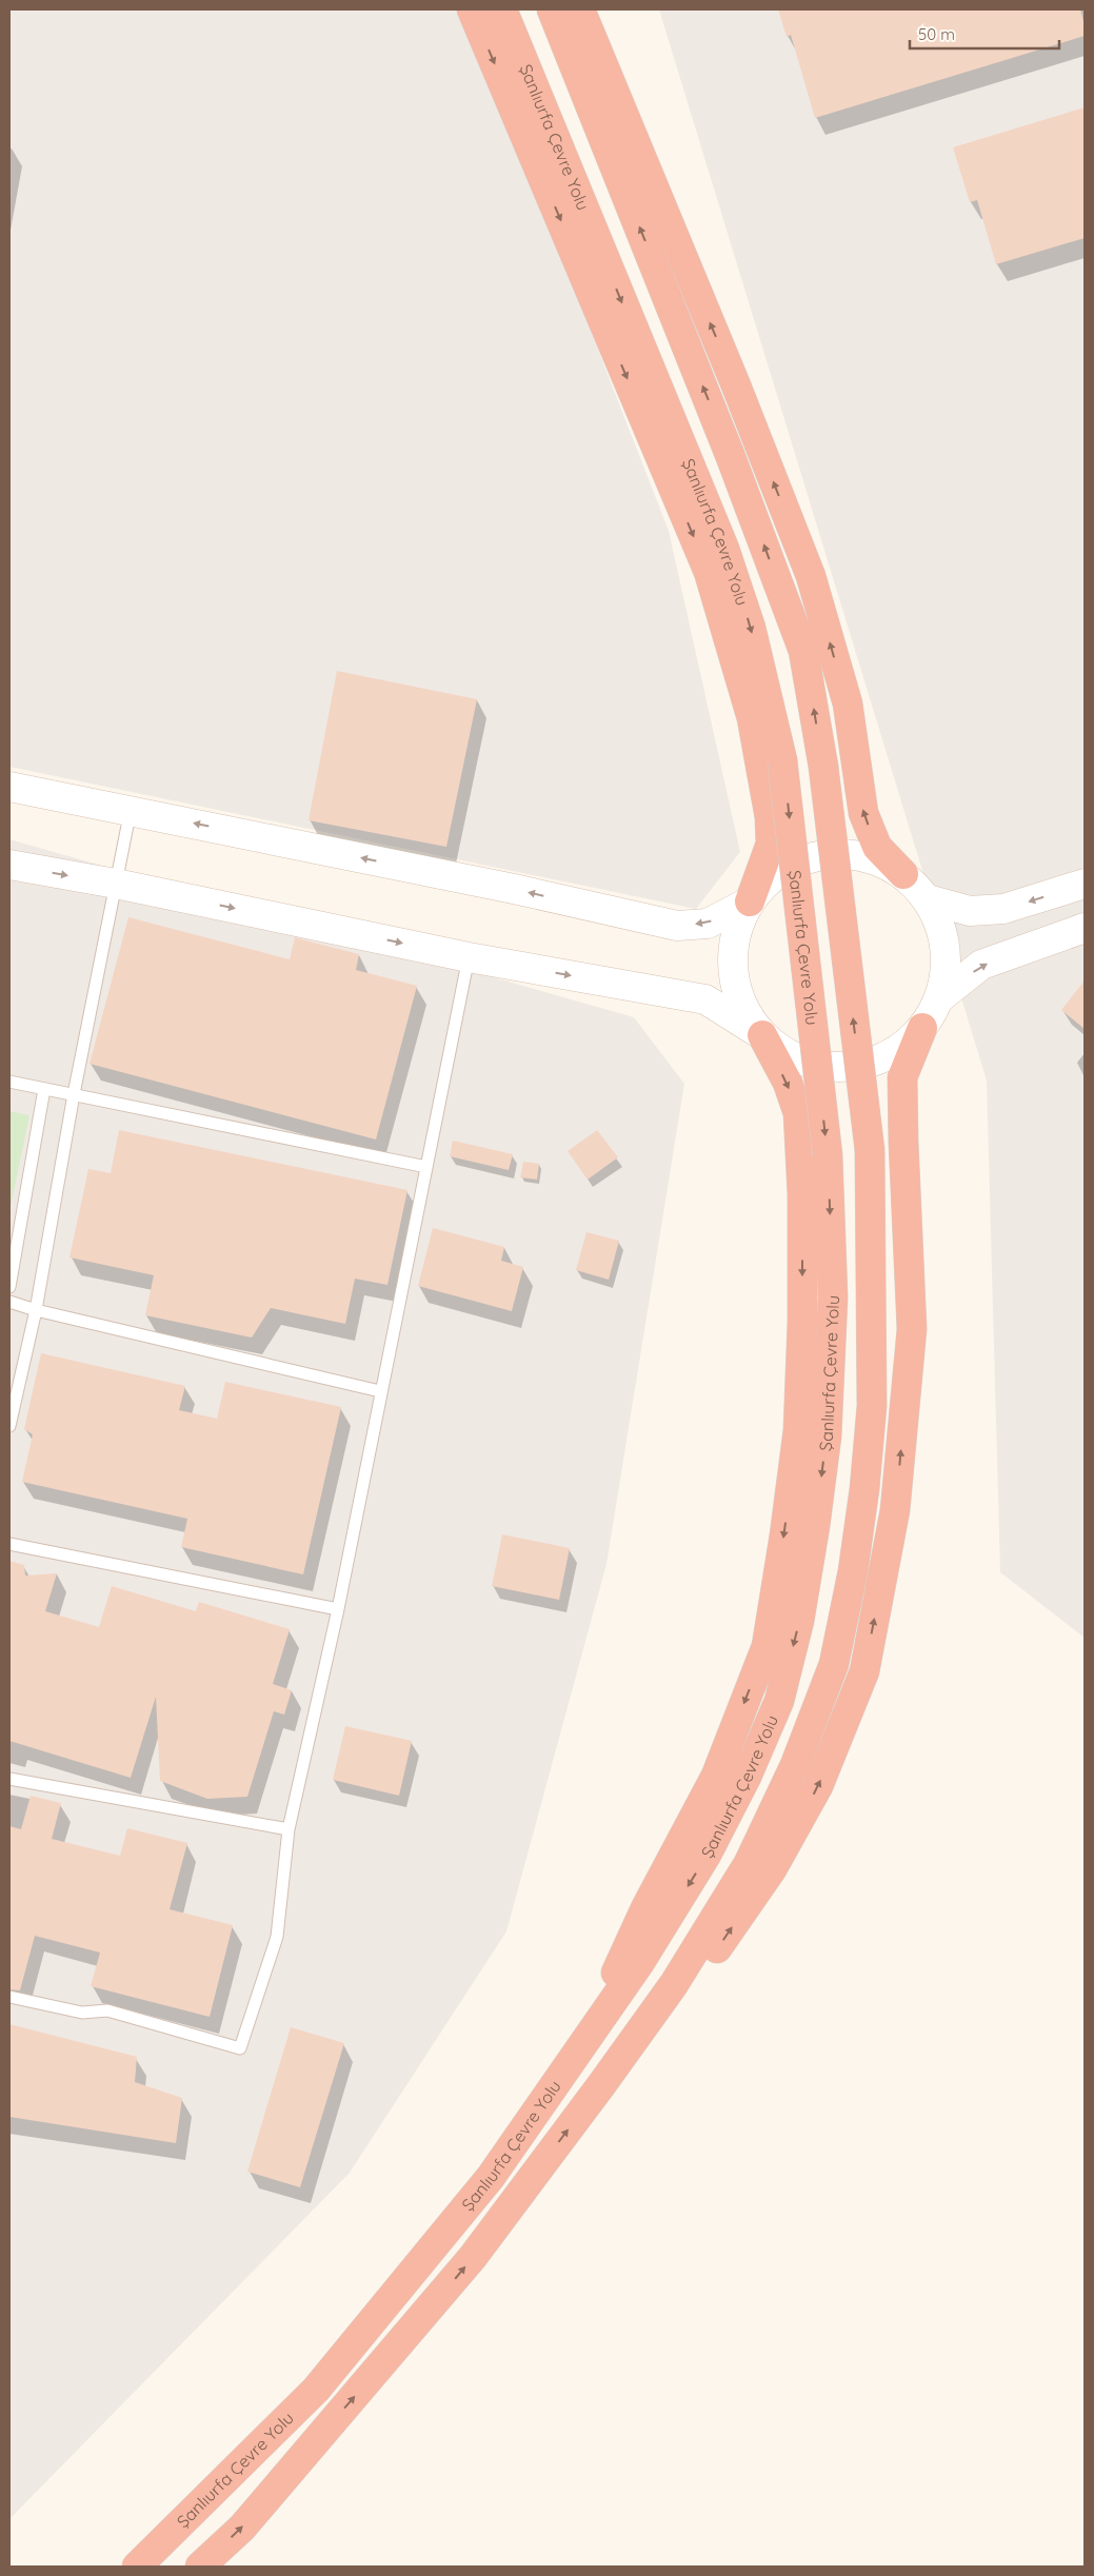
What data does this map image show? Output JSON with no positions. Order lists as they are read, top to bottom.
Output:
{
  "streets": {
    "highway": ["Şanlıurfa Çevre Yolu"]
  },
  "scale_bar": "50 m"
}
